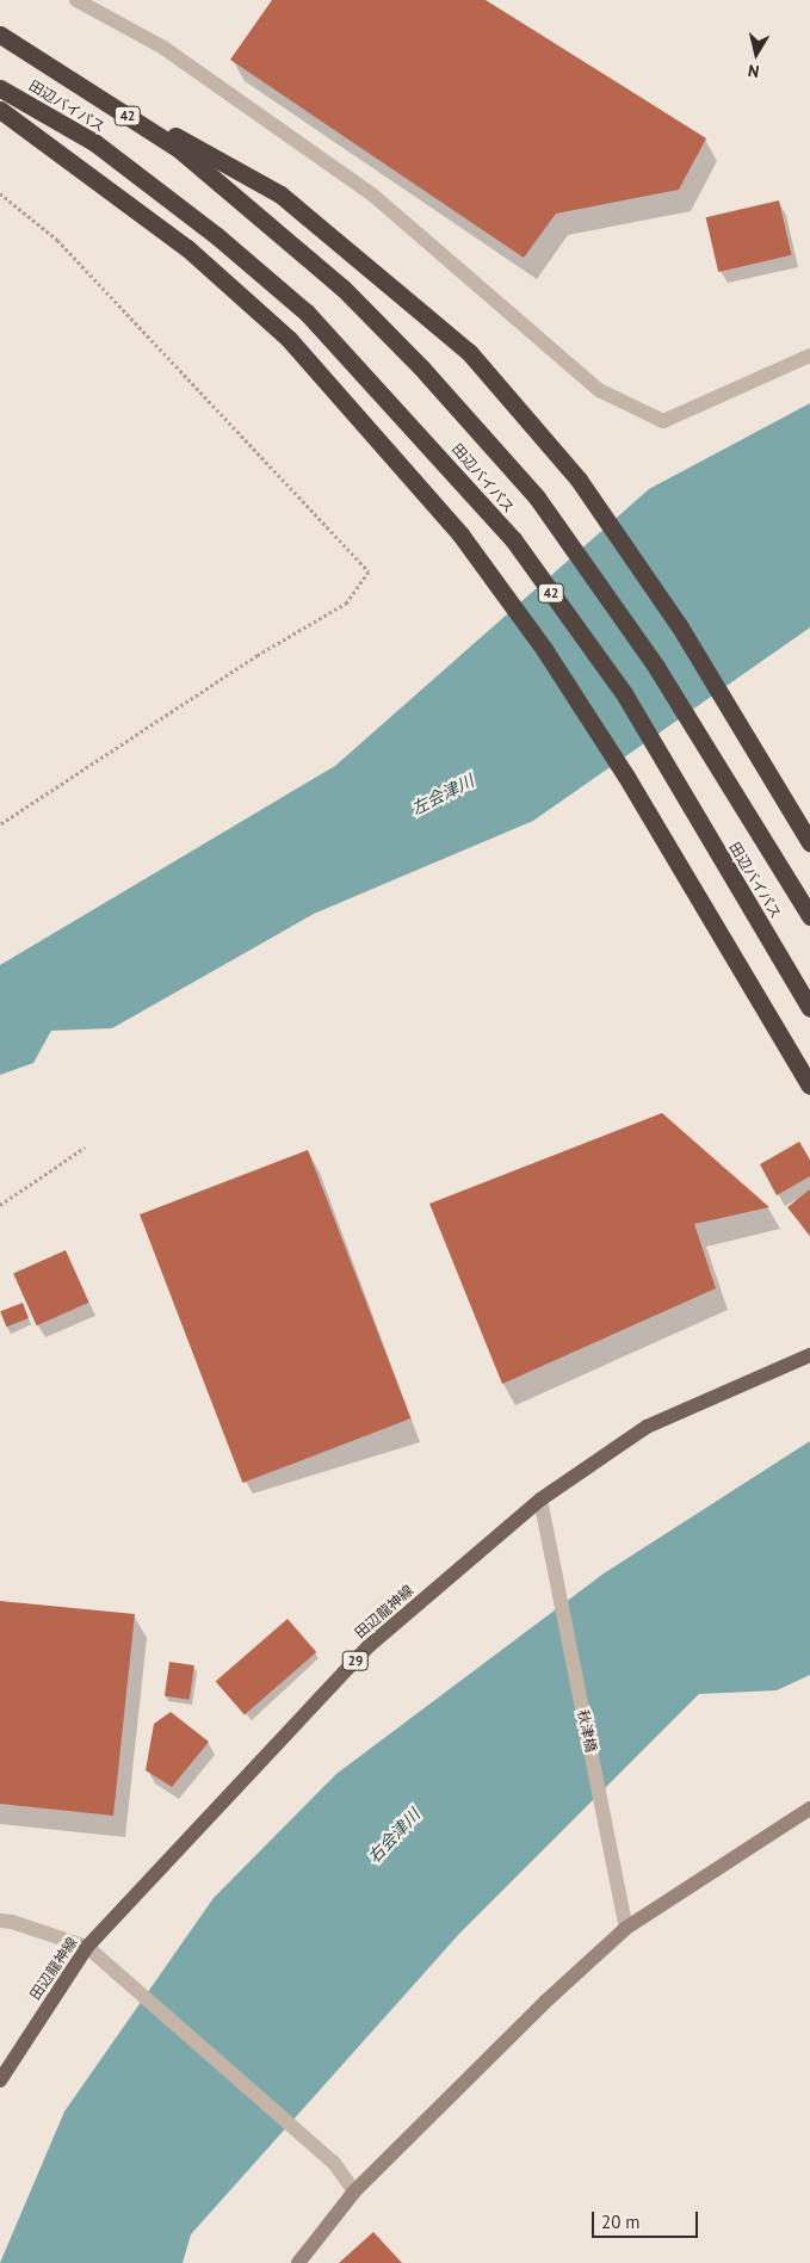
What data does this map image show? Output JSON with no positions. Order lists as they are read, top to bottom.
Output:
{
  "streets": {
    "highway": ["田辺バイパス", "42"],
    "main road": ["田辺龍神線", "29"],
    "street": ["秋津橋"]
  },
  "crossings": [
    ["田辺龍神線", "秋津橋"]
  ],
  "water": ["左会津川", "右会津川"],
  "scale_bar": "20 m",
  "north": "bottom"
}
